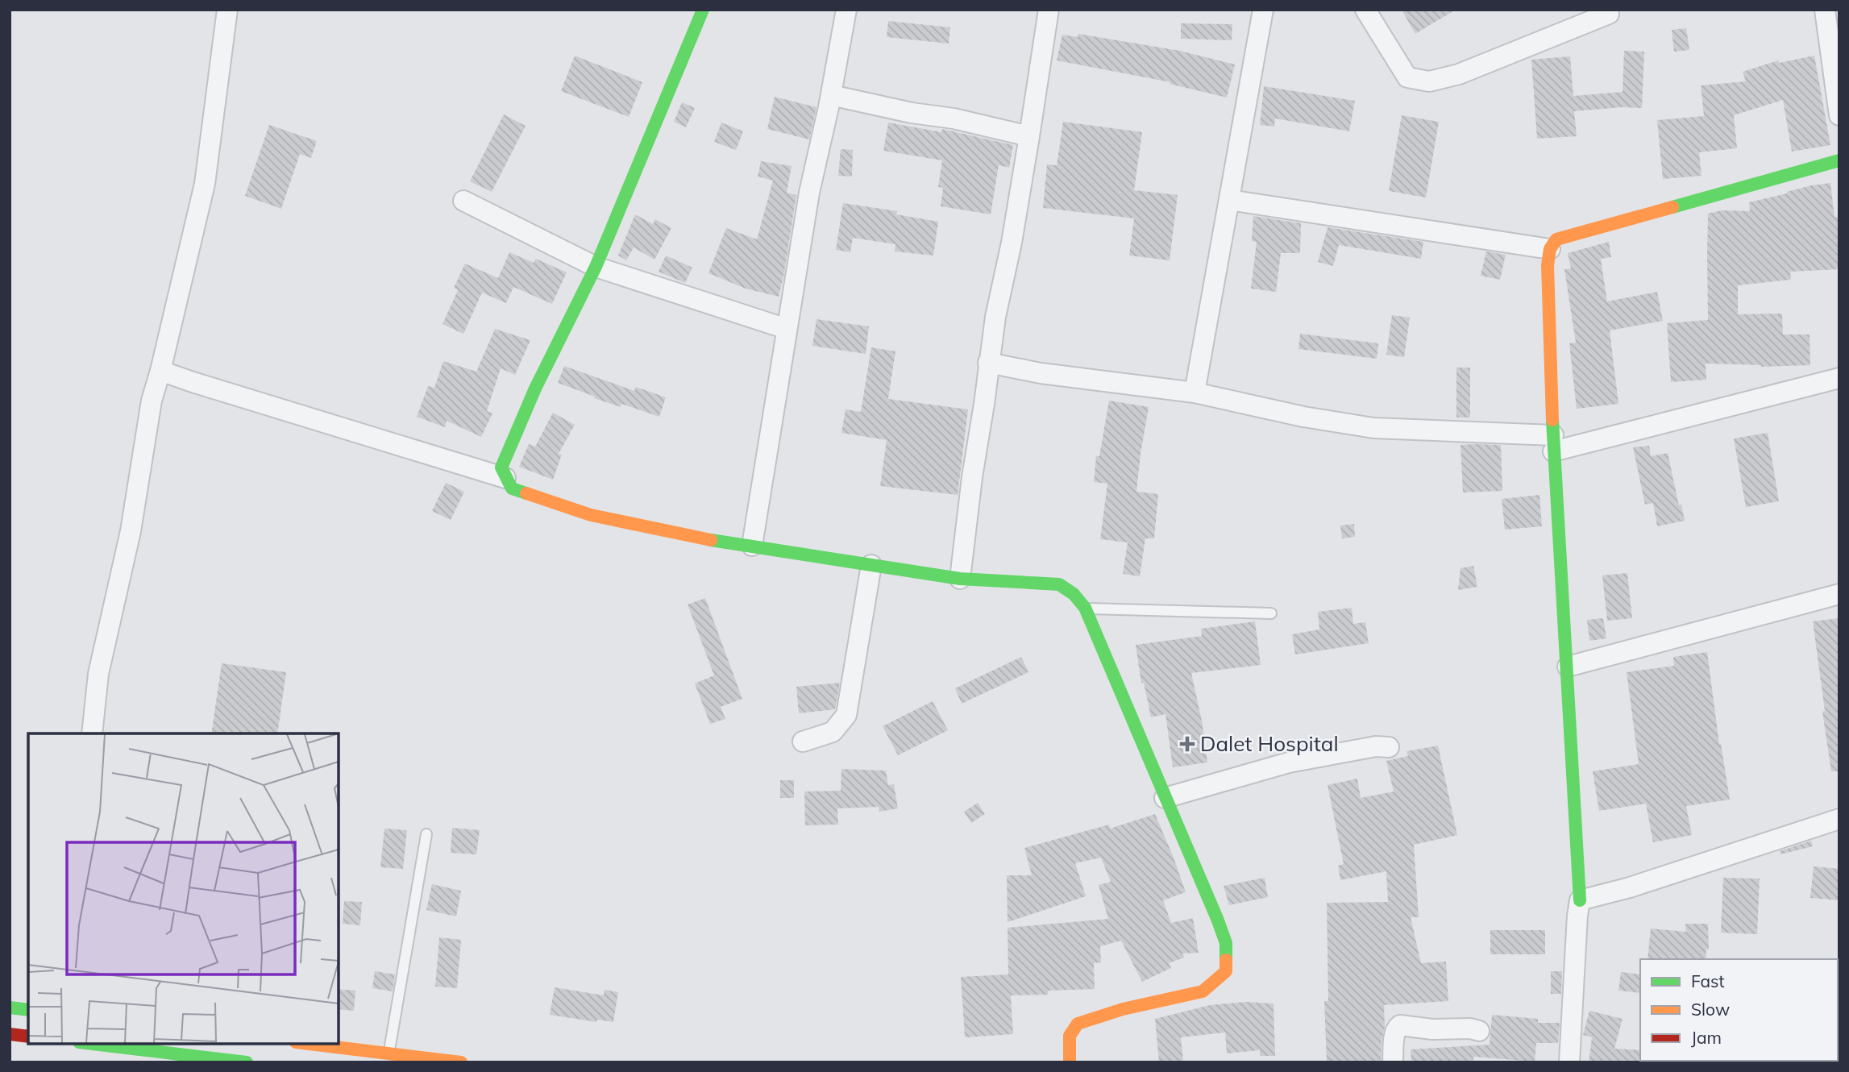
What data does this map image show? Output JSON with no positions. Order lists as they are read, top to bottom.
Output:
{
  "places": {
    "health": ["Dalet Hospital"]
  },
  "legend": ["Fast", "Slow", "Jam"]
}
